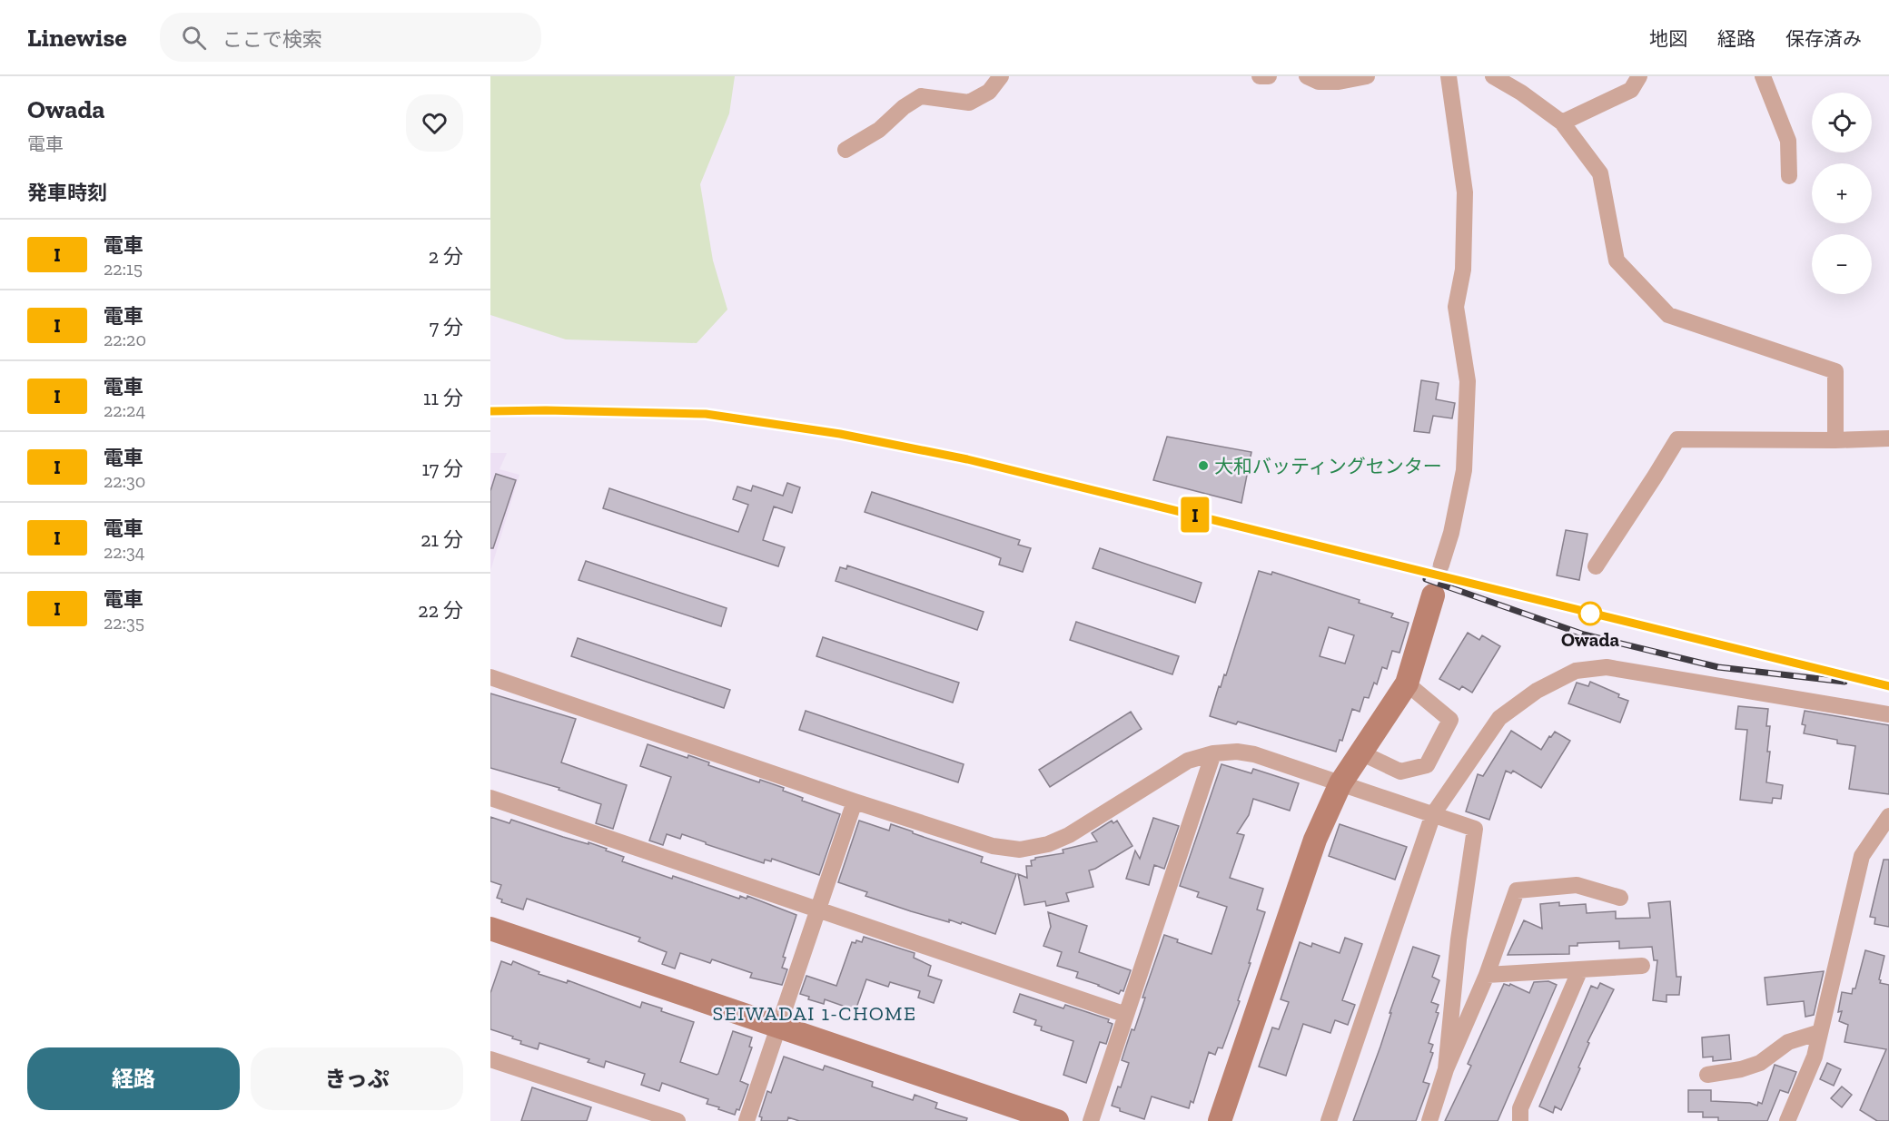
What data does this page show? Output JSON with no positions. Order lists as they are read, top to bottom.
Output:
{
  "districts": ["SEIWADAI 1-CHOME"],
  "places": ["大和バッティングセンター", "Owada"],
  "page": {
    "header": "Linewise",
    "search": "ここで検索",
    "nav": ["地図", "経路", "保存済み"],
    "heading": [
      ["Owada", "電車"],
      "発車時刻"
    ],
    "on_map": "I",
    "map_buttons": ["+", "−"],
    "list": [
      {
        "mark": "I",
        "name": "電車",
        "note": "22:15",
        "value": "2 分"
      },
      {
        "mark": "I",
        "name": "電車",
        "note": "22:20",
        "value": "7 分"
      },
      {
        "mark": "I",
        "name": "電車",
        "note": "22:24",
        "value": "11 分"
      },
      {
        "mark": "I",
        "name": "電車",
        "note": "22:30",
        "value": "17 分"
      },
      {
        "mark": "I",
        "name": "電車",
        "note": "22:34",
        "value": "21 分"
      },
      {
        "mark": "I",
        "name": "電車",
        "note": "22:35",
        "value": "22 分"
      }
    ],
    "buttons": ["経路", "きっぷ"]
  }
}
